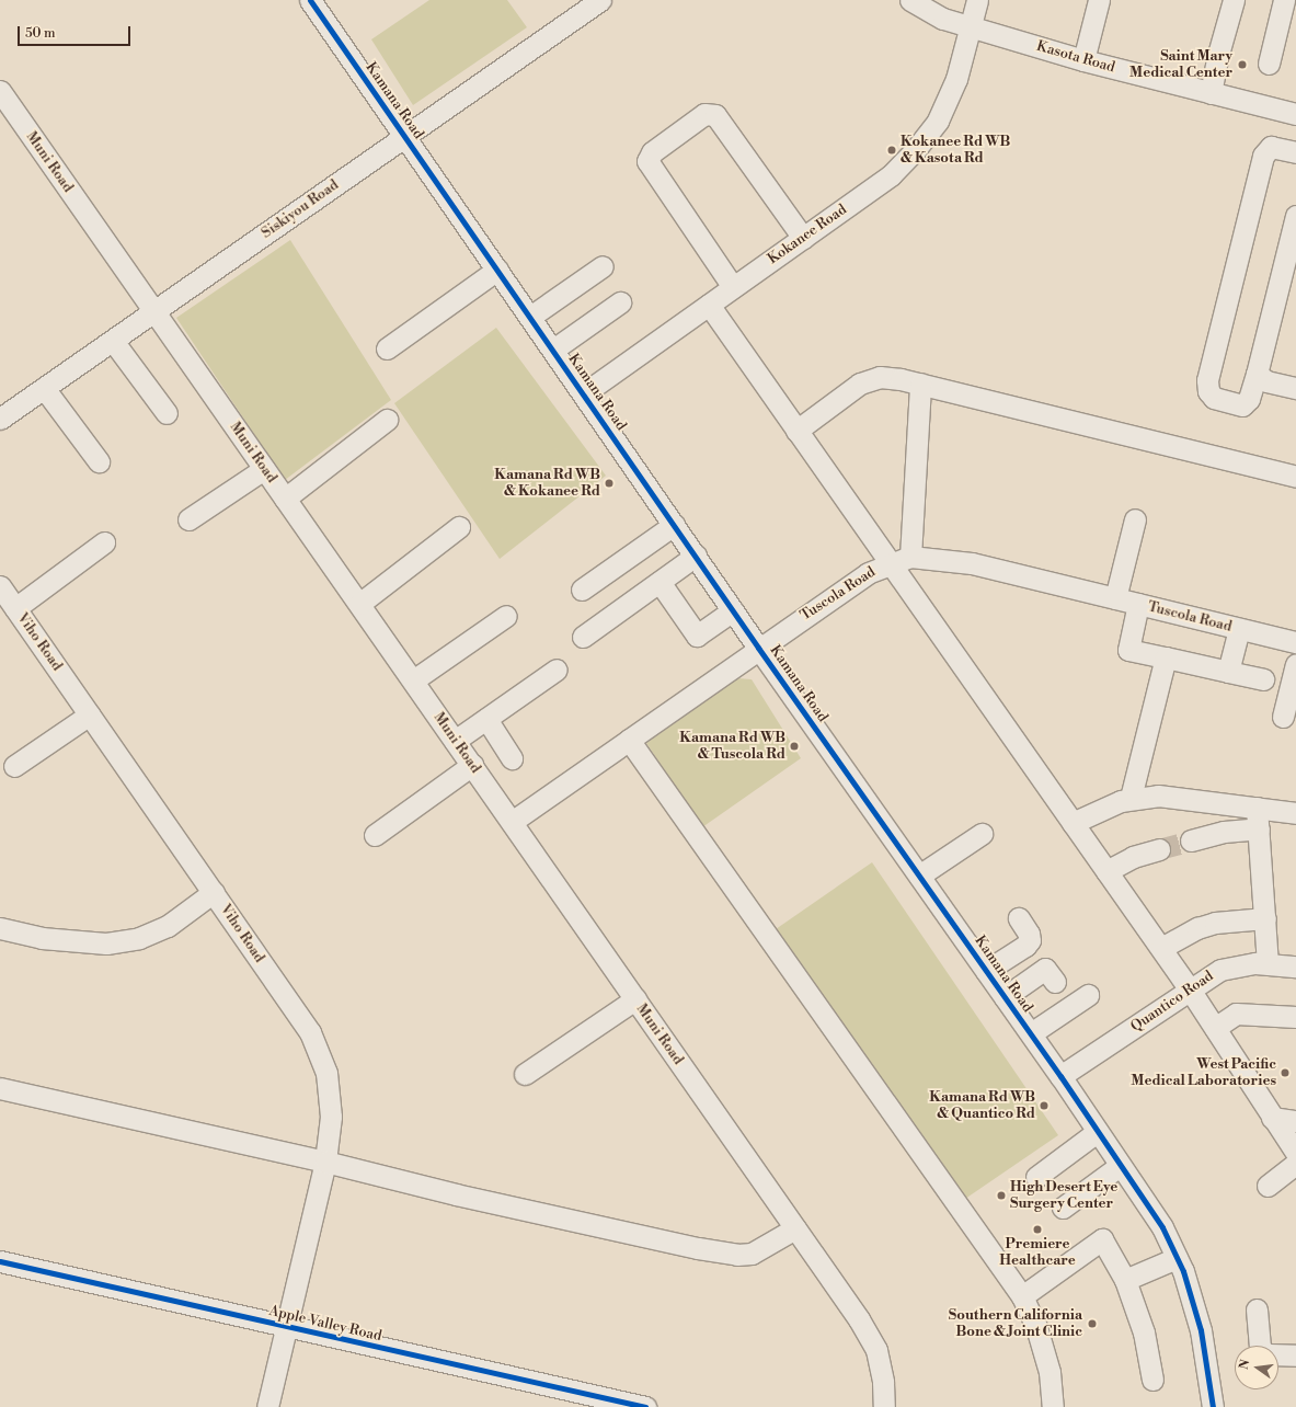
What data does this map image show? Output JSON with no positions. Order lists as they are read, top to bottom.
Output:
{
  "streets": {
    "street": [
      "Kasota Road",
      "Kamana Road",
      "Muni Road",
      "Siskiyou Road",
      "Kokanee Road",
      "Tuscola Road",
      "Viho Road",
      "Quantico Road",
      "Apple Valley Road"
    ]
  },
  "crossings": [
    ["Kasota Road", "Kokanee Road"],
    ["Kamana Road", "Siskiyou Road"],
    ["Kamana Road", "Kokanee Road"],
    ["Kamana Road", "Tuscola Road"],
    ["Kamana Road", "Quantico Road"],
    ["Muni Road", "Siskiyou Road"],
    ["Muni Road", "Tuscola Road"],
    ["Viho Road", "Apple Valley Road"]
  ],
  "places": [
    "Saint Mary Medical Center",
    "Kokanee Rd WB & Kasota Rd",
    "Kamana Rd WB & Kokanee Rd",
    "Kamana Rd WB & Tuscola Rd",
    "West Pacific Medical Laboratories",
    "Kamana Rd WB & Quantico Rd",
    "High Desert Eye Surgery Center",
    "Premiere Healthcare",
    "Southern California Bone & Joint Clinic"
  ],
  "scale_bar": "50 m",
  "north": "left"
}
